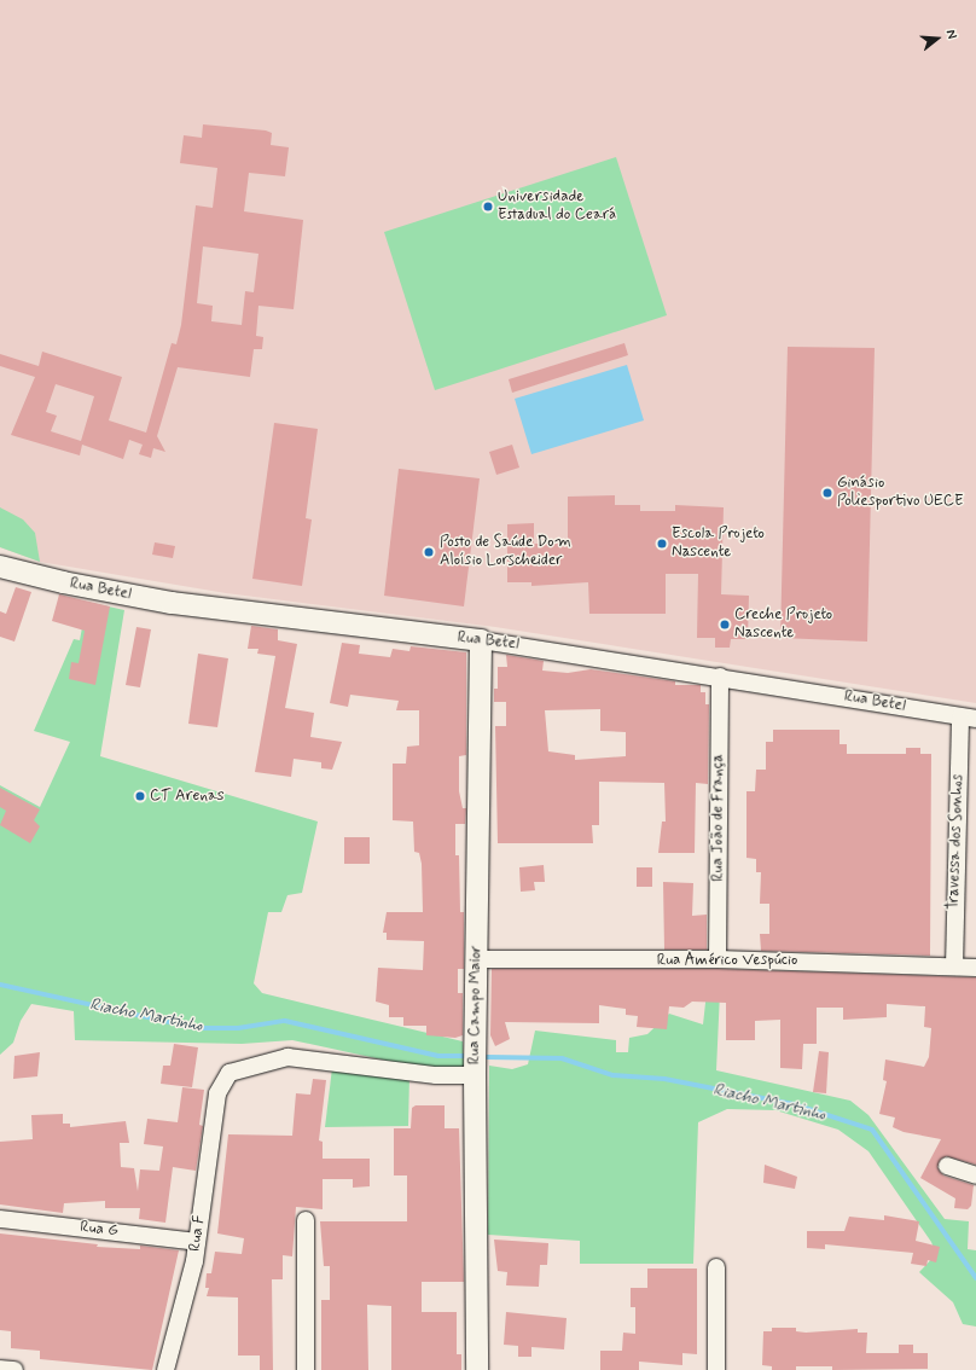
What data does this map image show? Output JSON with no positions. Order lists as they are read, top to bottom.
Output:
{
  "streets": {
    "street": [
      "Rua Betel",
      "Rua João de França",
      "Travessa dos Sonhos",
      "Rua Américo Vespúcio",
      "Rua Campo Maior",
      "Rua G",
      "Rua F"
    ]
  },
  "crossings": [
    ["Rua Betel", "Rua João de França"],
    ["Rua Betel", "Travessa dos Sonhos"],
    ["Rua Betel", "Rua Campo Maior"],
    ["Rua João de França", "Rua Américo Vespúcio"],
    ["Travessa dos Sonhos", "Rua Américo Vespúcio"],
    ["Rua Américo Vespúcio", "Rua Campo Maior"],
    ["Rua Campo Maior", "Rua F"],
    ["Rua G", "Rua F"]
  ],
  "water": ["Riacho Martinho"],
  "places": [
    "Universidade Estadual do Ceará",
    "Ginásio Poliesportivo UECE",
    "Escola Projeto Nascente",
    "Posto de Saúde Dom Aloísio Lorscheider",
    "Creche Projeto Nascente",
    "CT Arenas"
  ],
  "north": "right"
}
